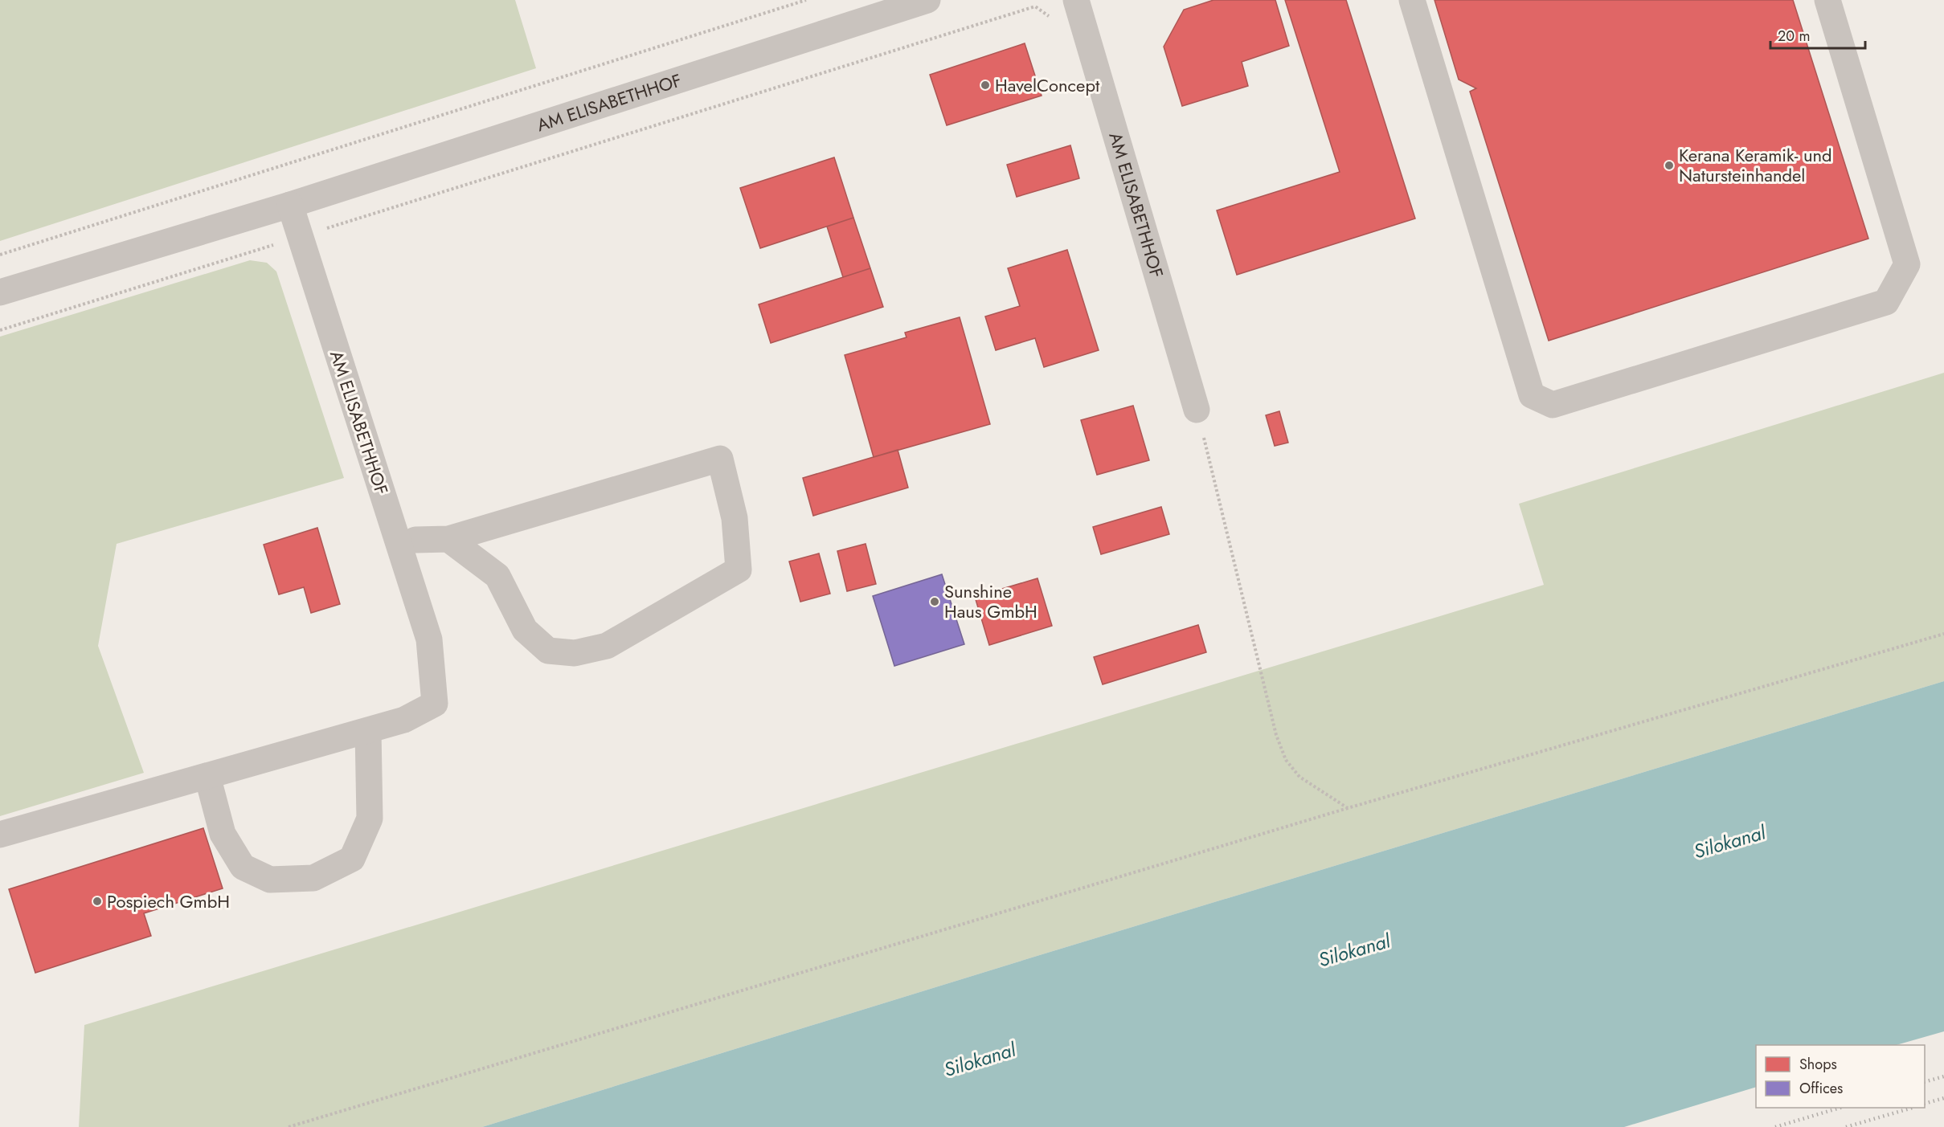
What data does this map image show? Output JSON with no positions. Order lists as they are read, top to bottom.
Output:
{
  "streets": {
    "street": ["AM ELISABETHHOF"]
  },
  "water": ["Silokanal"],
  "places": [
    "HavelConcept",
    "Kerana Keramik- und Natursteinhandel",
    "Sunshine Haus GmbH",
    "Pospiech GmbH"
  ],
  "legend": ["Shops", "Offices"],
  "scale_bar": "20 m"
}
